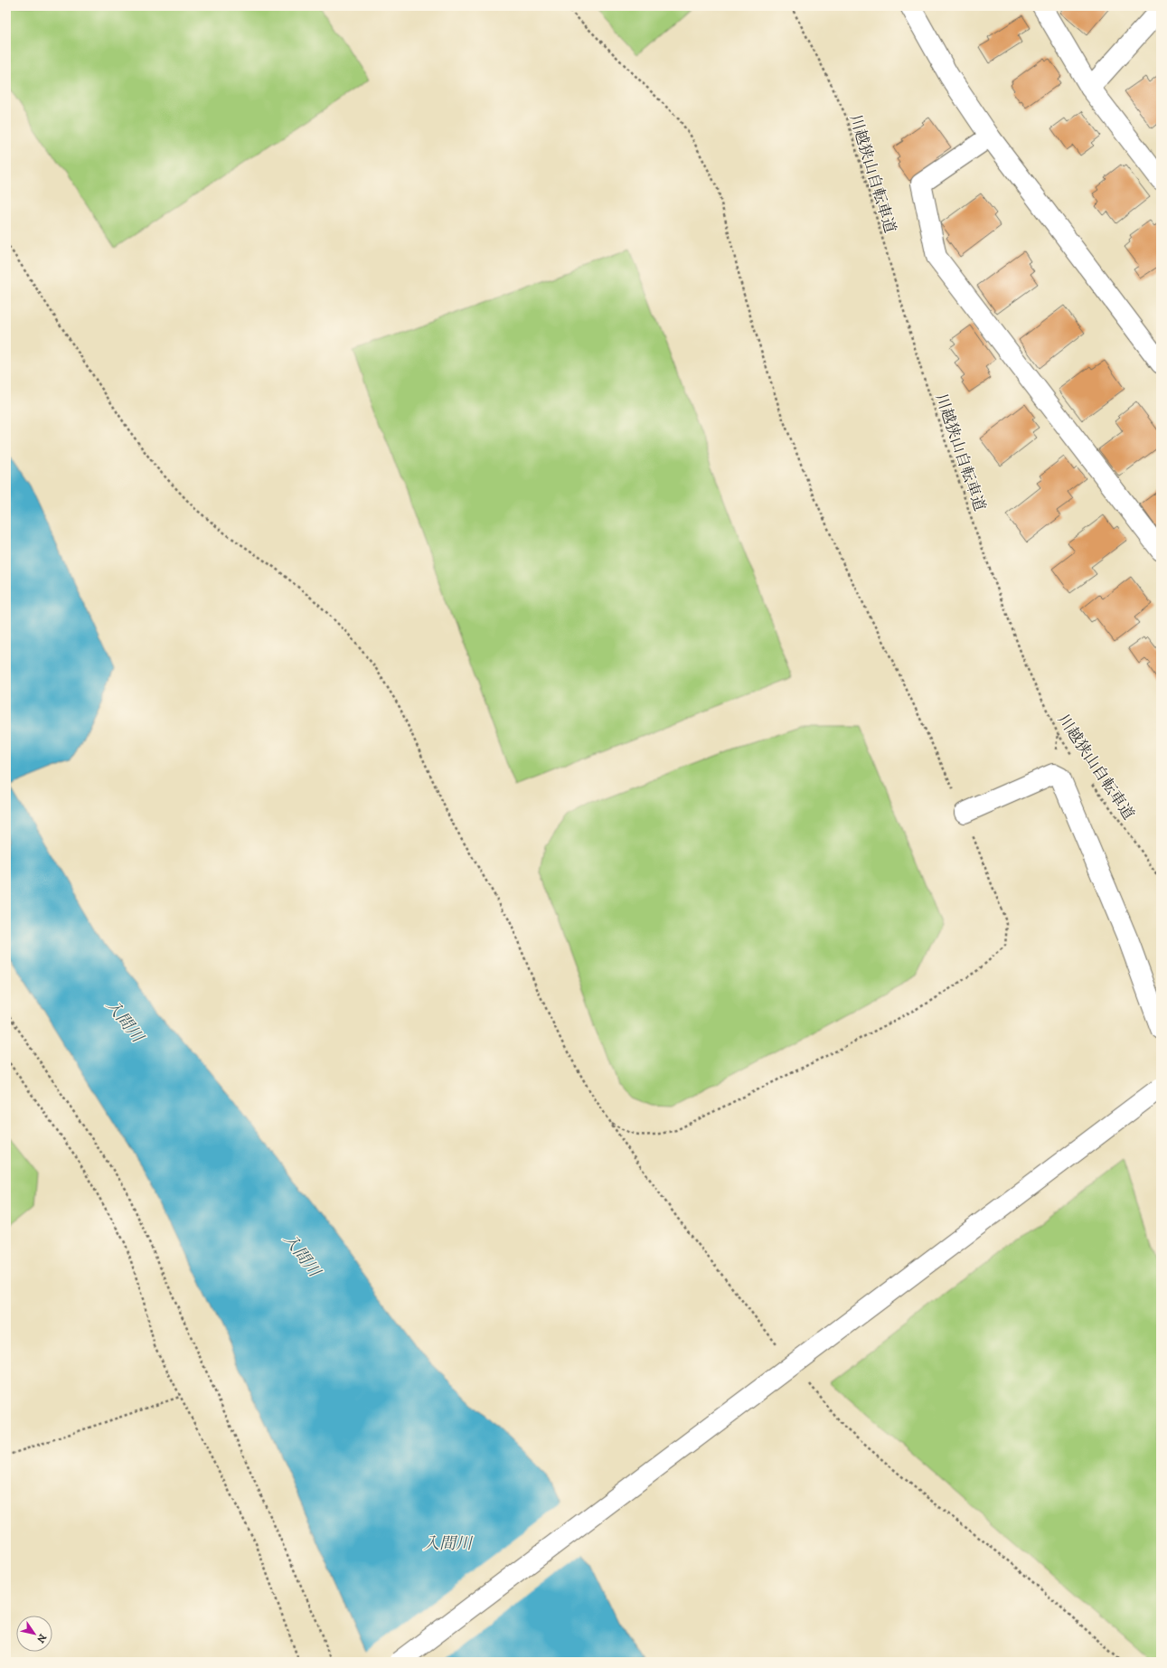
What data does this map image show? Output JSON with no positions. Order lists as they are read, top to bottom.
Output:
{
  "streets": {
    "path": ["川越狭山自転車道"]
  },
  "water": ["入間川"],
  "north": "bottom right"
}
